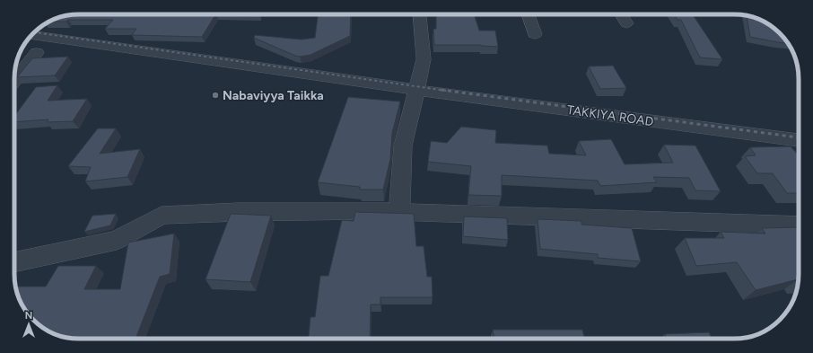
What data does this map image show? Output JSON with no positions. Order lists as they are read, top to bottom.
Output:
{
  "streets": {
    "street": ["TAKKIYA ROAD"]
  },
  "places": ["Nabaviyya Taikka"],
  "north": "top"
}
